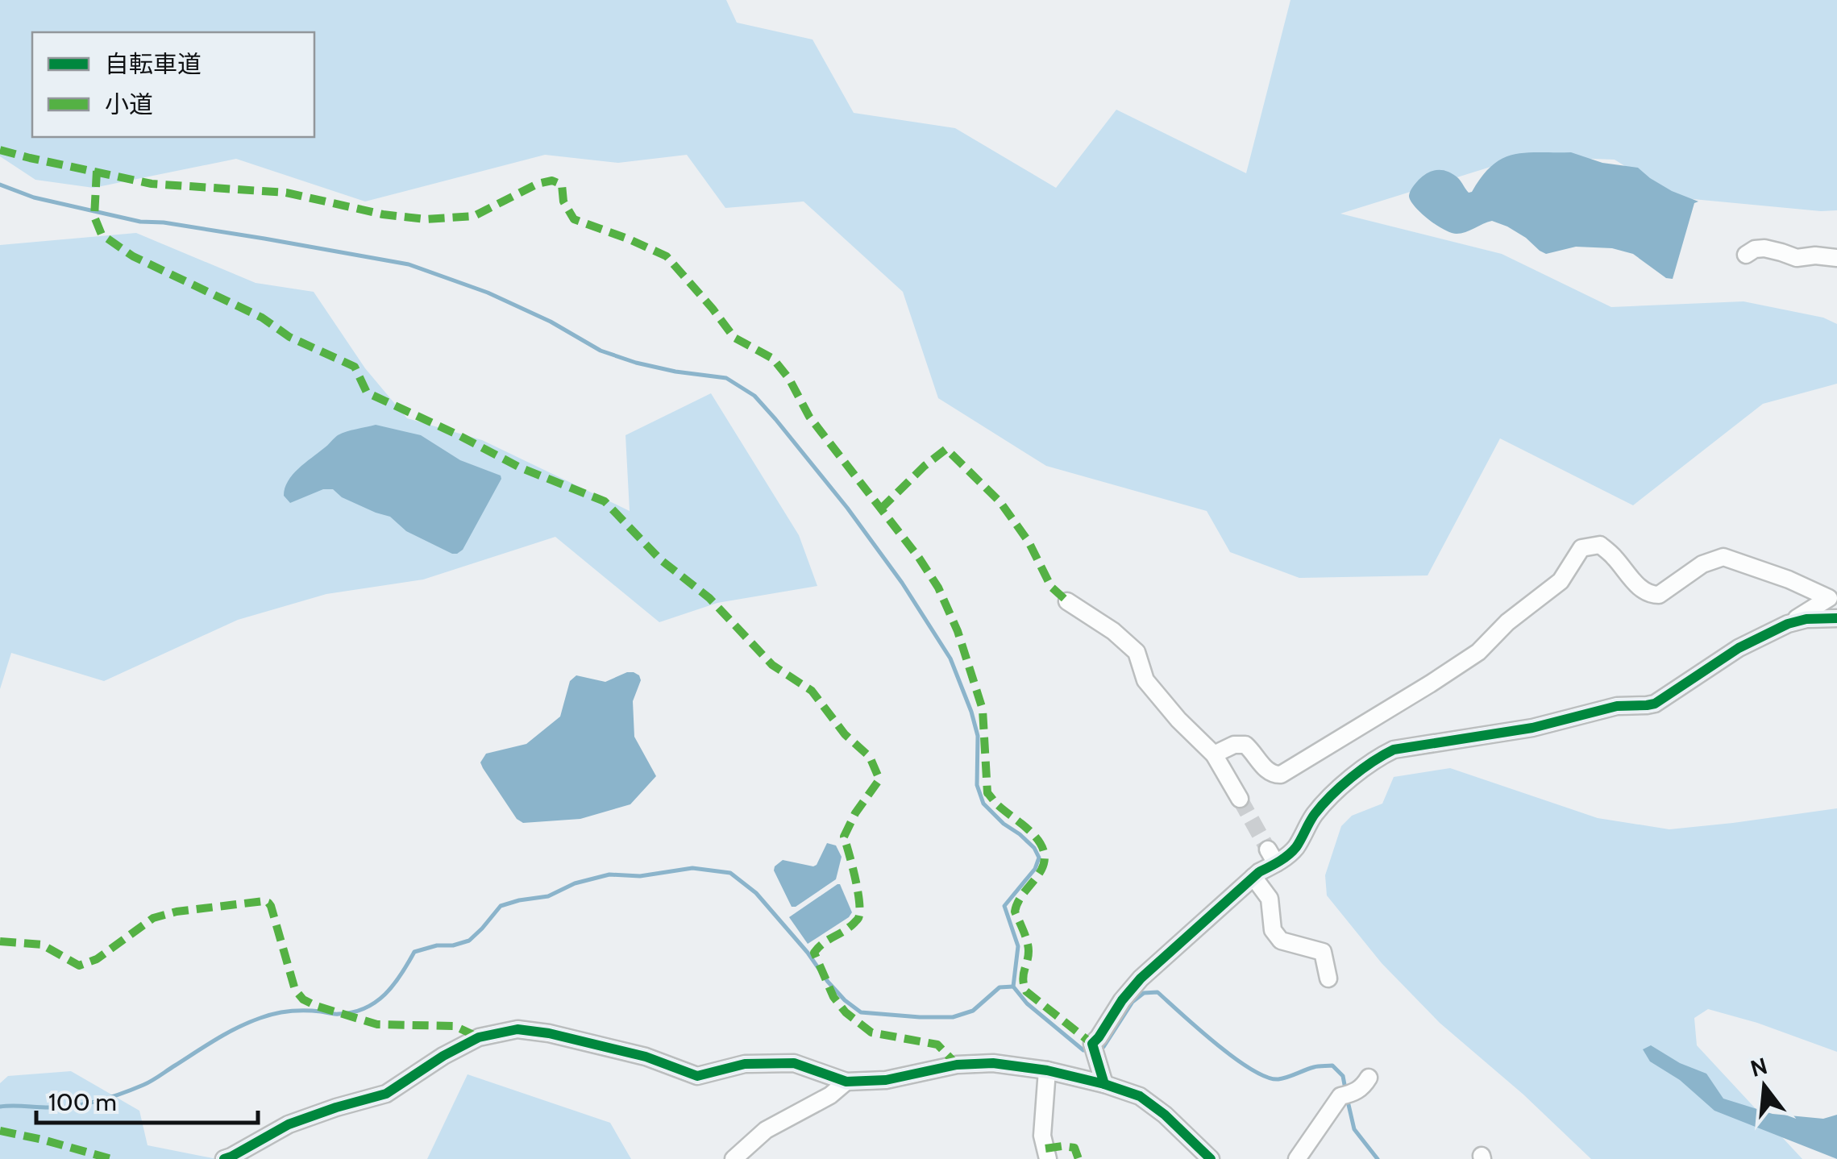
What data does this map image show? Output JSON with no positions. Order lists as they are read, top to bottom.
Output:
{
  "legend": ["自転車道", "小道"],
  "scale_bar": "100 m",
  "north": "top"
}
